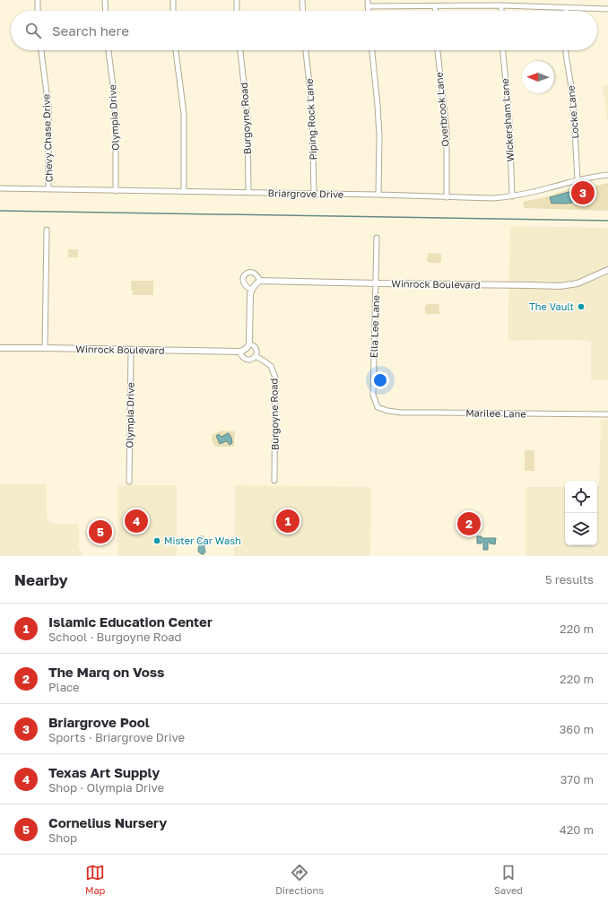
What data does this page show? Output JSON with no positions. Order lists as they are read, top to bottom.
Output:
{
  "streets": {
    "street": [
      "Overbrook Lane",
      "Locke Lane",
      "Olympia Drive",
      "Burgoyne Road",
      "Piping Rock Lane",
      "Wickersham Lane",
      "Chevy Chase Drive",
      "Briargrove Drive",
      "Winrock Boulevard",
      "Ella Lee Lane",
      "Marilee Lane"
    ]
  },
  "crossings": [
    ["Overbrook Lane", "Briargrove Drive"],
    ["Locke Lane", "Briargrove Drive"],
    ["Olympia Drive", "Briargrove Drive"],
    ["Olympia Drive", "Winrock Boulevard"],
    ["Burgoyne Road", "Briargrove Drive"],
    ["Burgoyne Road", "Winrock Boulevard"],
    ["Piping Rock Lane", "Briargrove Drive"],
    ["Wickersham Lane", "Briargrove Drive"],
    ["Chevy Chase Drive", "Briargrove Drive"],
    ["Winrock Boulevard", "Ella Lee Lane"],
    ["Ella Lee Lane", "Marilee Lane"]
  ],
  "places": ["The Vault", "Mister Car Wash"],
  "north": "left",
  "page": {
    "search": "Search here",
    "pins": [
      "3",
      "1",
      "4",
      "2",
      "5"
    ],
    "heading": ["Nearby", "5 results"],
    "list": [
      {
        "mark": "1",
        "name": "Islamic Education Center",
        "note": "School · Burgoyne Road",
        "value": "220 m"
      },
      {
        "mark": "2",
        "name": "The Marq on Voss",
        "note": "Place",
        "value": "220 m"
      },
      {
        "mark": "3",
        "name": "Briargrove Pool",
        "note": "Sports · Briargrove Drive",
        "value": "360 m"
      },
      {
        "mark": "4",
        "name": "Texas Art Supply",
        "note": "Shop · Olympia Drive",
        "value": "370 m"
      },
      {
        "mark": "5",
        "name": "Cornelius Nursery",
        "note": "Shop",
        "value": "420 m"
      }
    ],
    "nav": ["Map", "Directions", "Saved"]
  }
}
